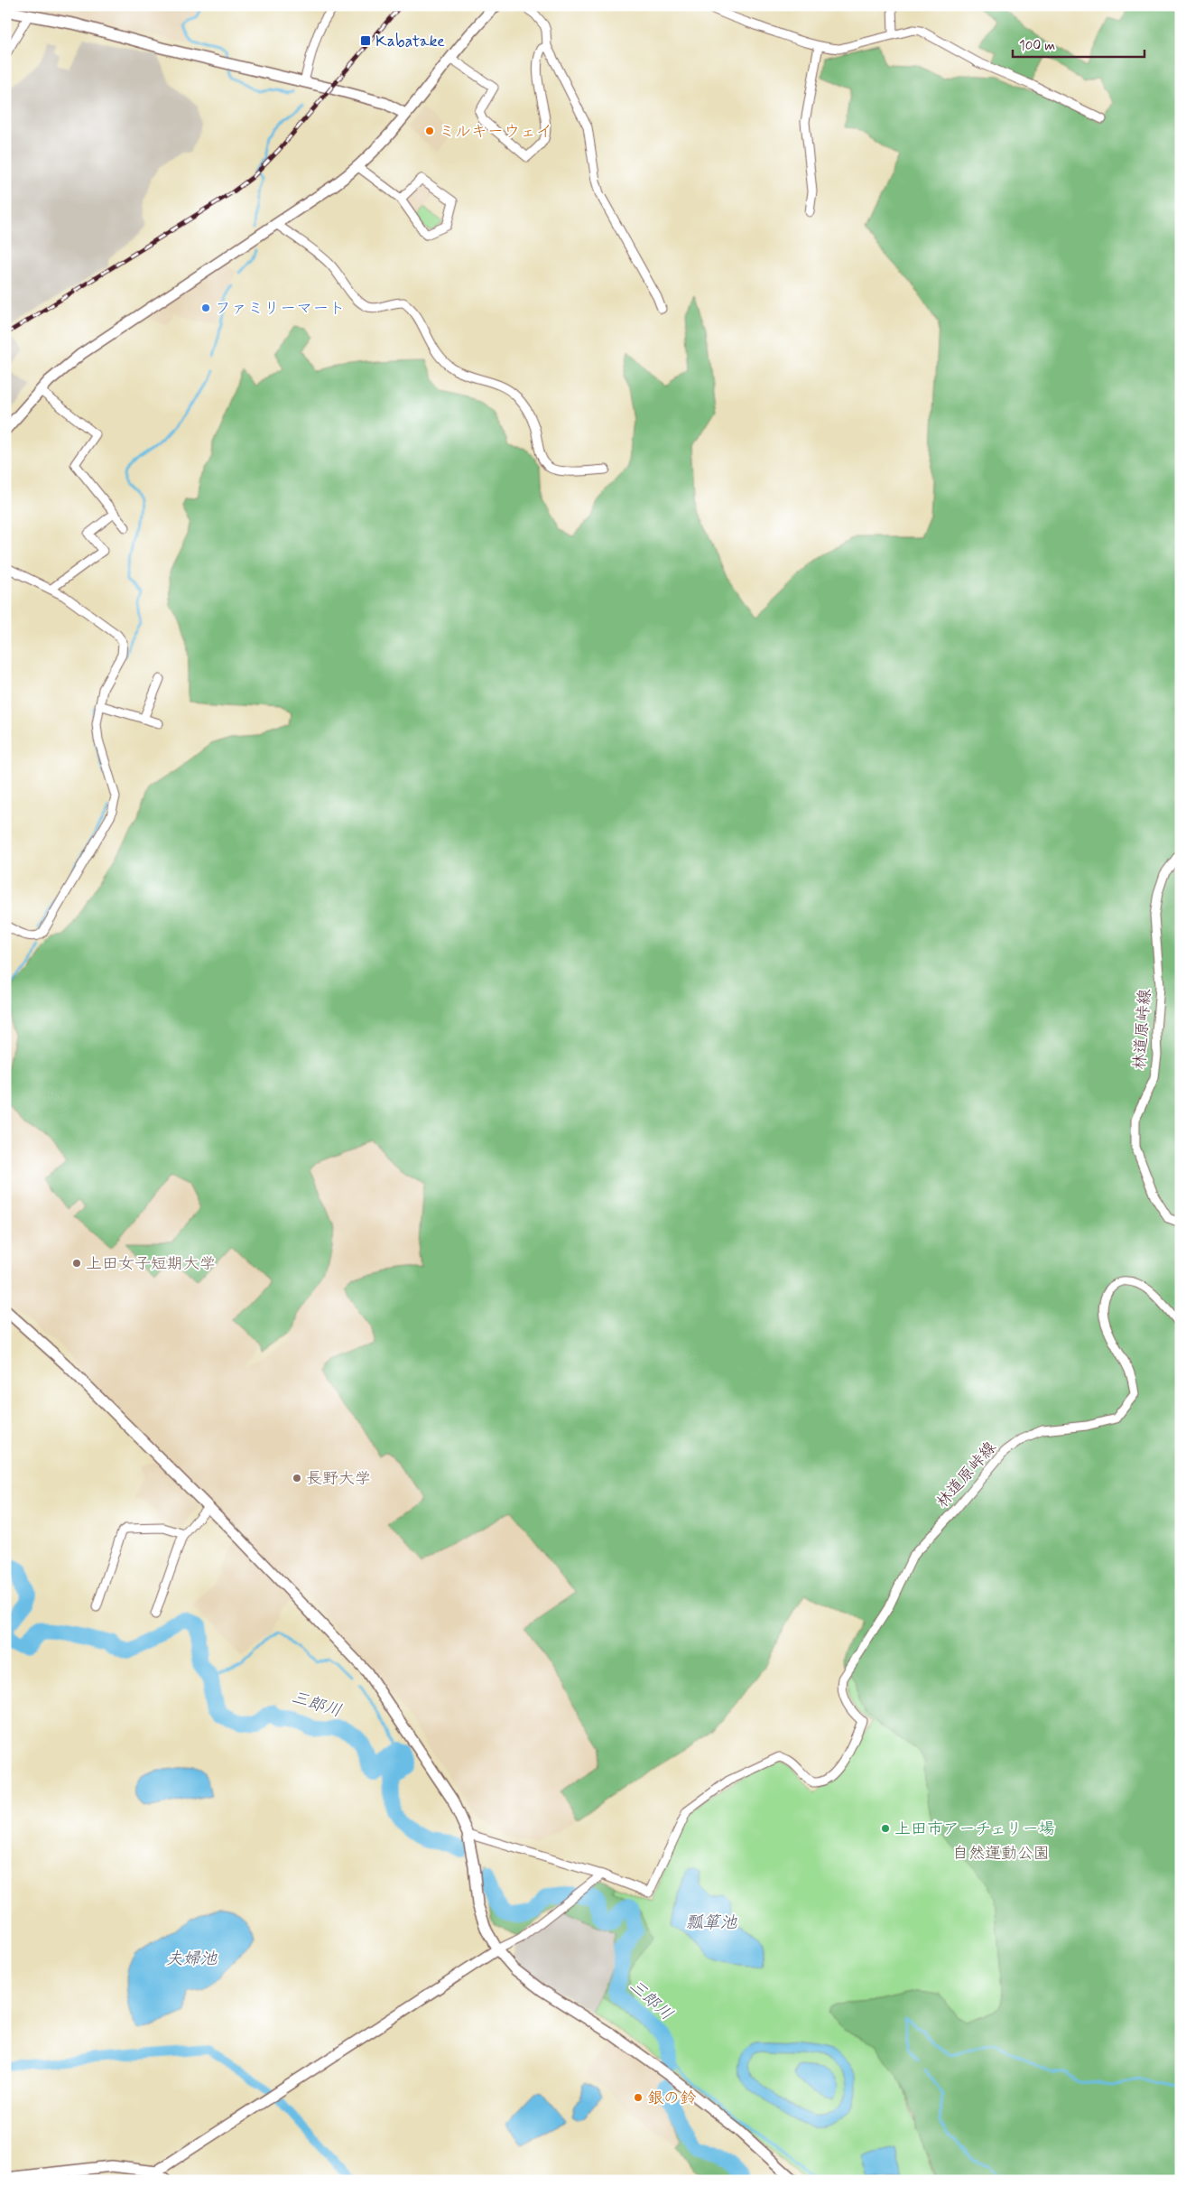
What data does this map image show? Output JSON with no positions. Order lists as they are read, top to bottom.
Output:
{
  "streets": {
    "street": ["林道原峠線"]
  },
  "water": ["三郎川", "瓢箪池", "夫婦池"],
  "parks": ["自然運動公園"],
  "places": {
    "transit": ["Kabatake"],
    "other": [
      "ミルキーウェイ",
      "ファミリーマート",
      "上田女子短期大学",
      "長野大学",
      "上田市アーチェリー場",
      "銀の鈴"
    ]
  },
  "scale_bar": "100 m"
}
